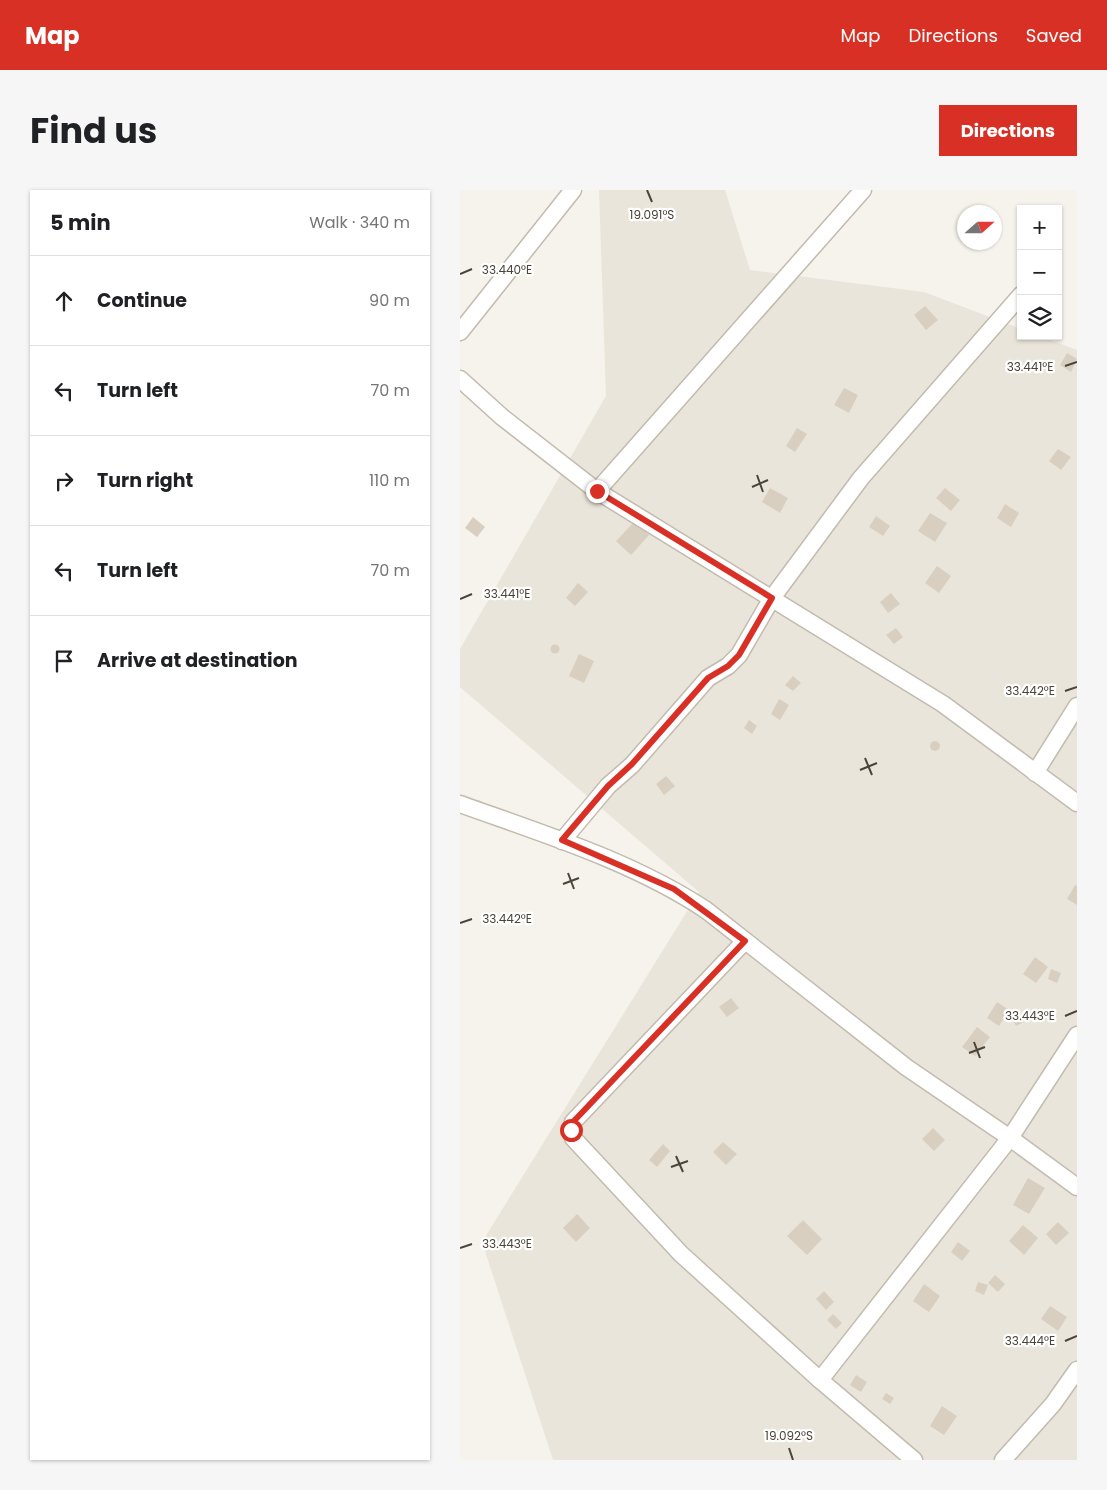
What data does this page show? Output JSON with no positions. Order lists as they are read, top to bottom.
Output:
{
  "north": "right",
  "page": {
    "header": "Map",
    "nav": ["Map", "Directions", "Saved"],
    "title": "Find us",
    "buttons": "Directions",
    "heading": ["5 min", "Walk · 340 m"],
    "map_buttons": ["+", "−"],
    "list": [
      ["Continue", "90 m"],
      ["Turn left", "70 m"],
      ["Turn right", "110 m"],
      ["Turn left", "70 m"],
      "Arrive at destination"
    ]
  },
  "coordinates": [
    "19.091°S",
    "33.440°E",
    "33.441°E",
    "33.442°E",
    "33.443°E",
    "33.444°E",
    "19.092°S"
  ]
}
